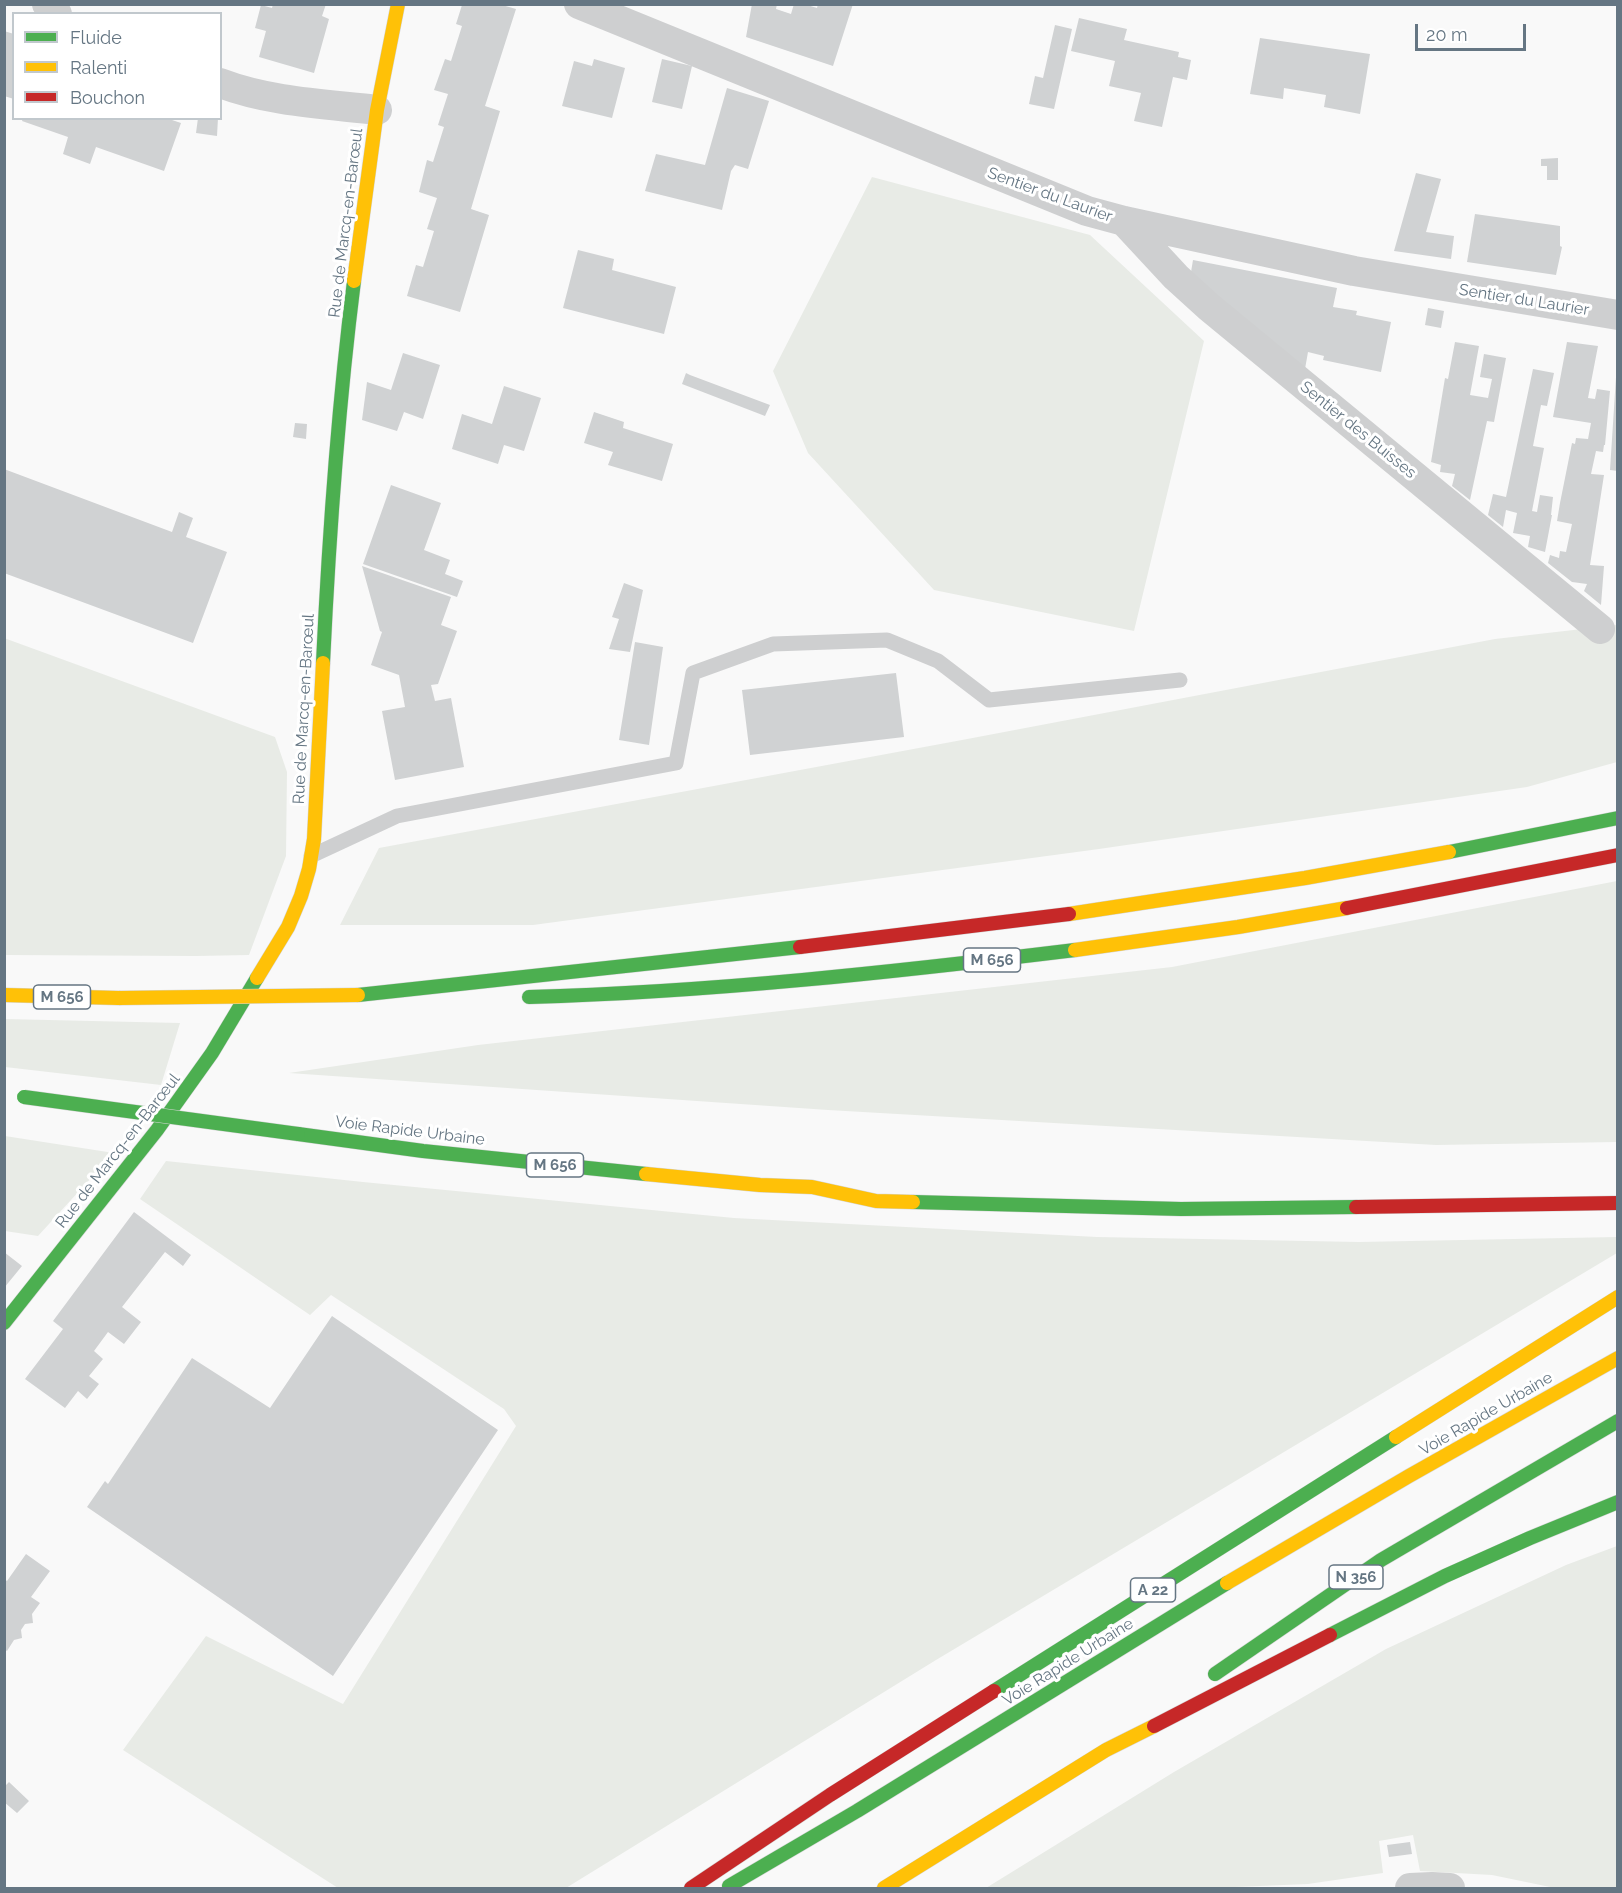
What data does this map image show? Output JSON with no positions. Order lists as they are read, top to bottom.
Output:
{
  "streets": {
    "main road": [
      "Rue de Marcq-en-Barœul",
      "M 656",
      "Voie Rapide Urbaine",
      "N 356",
      "A 22"
    ],
    "street": ["Sentier du Laurier", "Sentier des Buisses"]
  },
  "crossings": [
    ["Sentier du Laurier", "Sentier des Buisses"]
  ],
  "legend": ["Fluide", "Ralenti", "Bouchon"],
  "scale_bar": "20 m"
}
